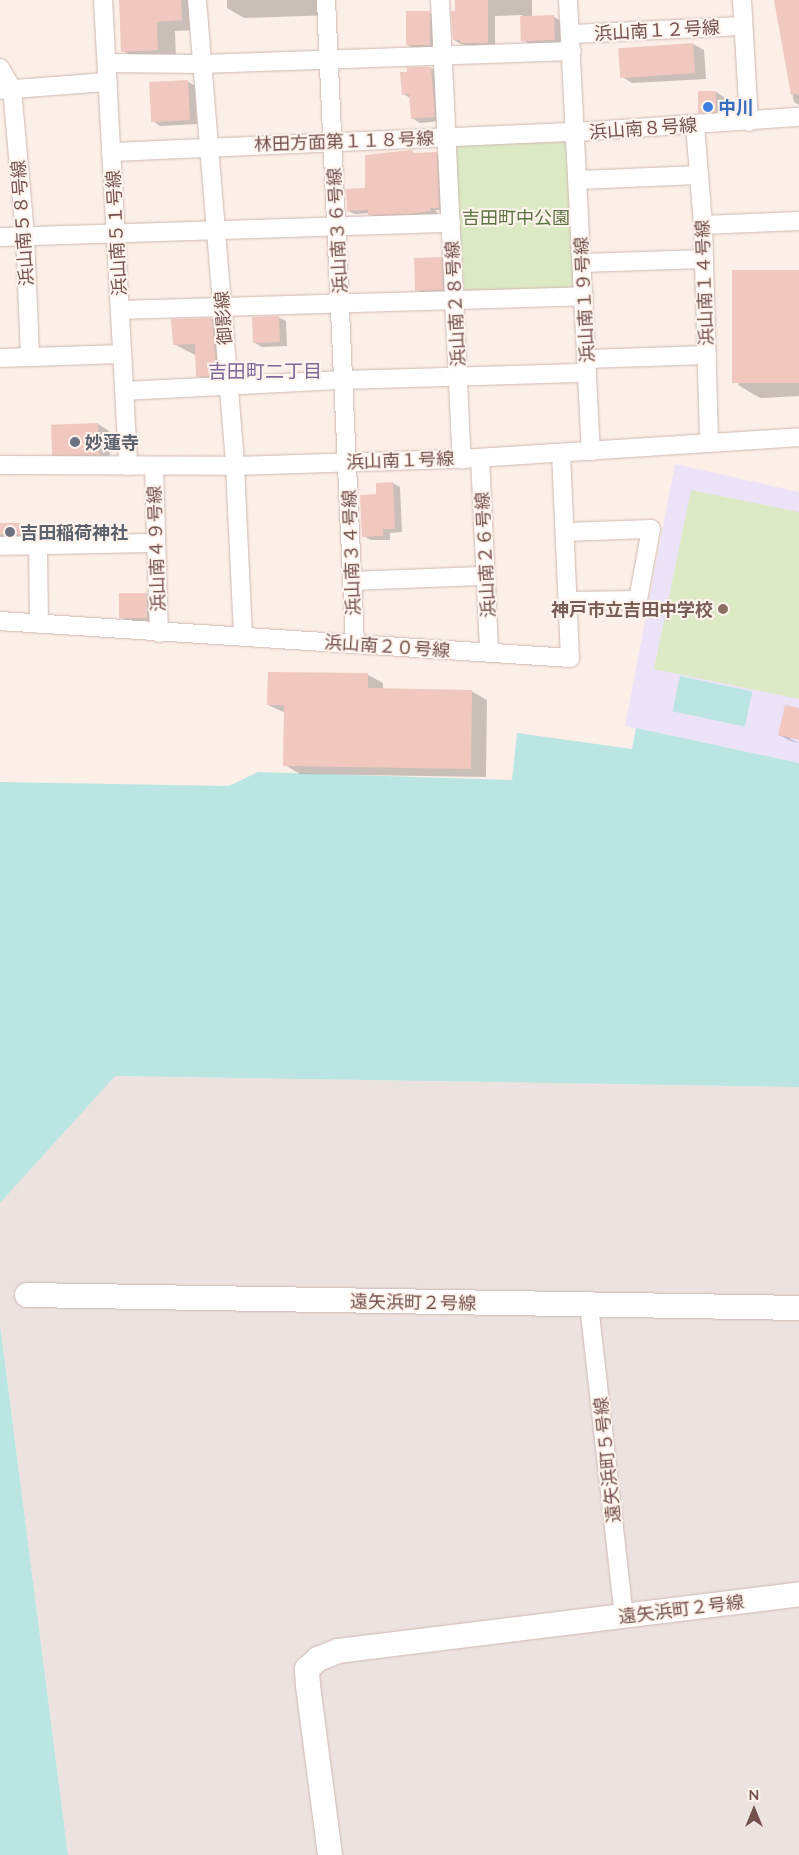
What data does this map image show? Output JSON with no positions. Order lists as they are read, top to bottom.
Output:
{
  "streets": {
    "street": [
      "浜山南１２号線",
      "浜山南８号線",
      "林田方面第１１８号線",
      "浜山南５８号線",
      "浜山南３６号線",
      "浜山南５１号線",
      "浜山南１４号線",
      "浜山南１９号線",
      "浜山南２８号線",
      "御影線",
      "浜山南１号線",
      "浜山南４９号線",
      "浜山南３４号線",
      "浜山南２６号線",
      "浜山南２０号線",
      "遠矢浜町２号線",
      "遠矢浜町５号線"
    ]
  },
  "crossings": [
    ["浜山南１２号線", "浜山南３６号線"],
    ["浜山南１２号線", "浜山南５１号線"],
    ["浜山南１２号線", "浜山南１９号線"],
    ["浜山南１２号線", "浜山南２８号線"],
    ["浜山南１２号線", "御影線"],
    ["浜山南８号線", "林田方面第１１８号線"],
    ["浜山南８号線", "浜山南１４号線"],
    ["浜山南８号線", "浜山南１９号線"],
    ["林田方面第１１８号線", "浜山南３６号線"],
    ["林田方面第１１８号線", "浜山南５１号線"],
    ["林田方面第１１８号線", "浜山南１９号線"],
    ["林田方面第１１８号線", "浜山南２８号線"],
    ["林田方面第１１８号線", "御影線"],
    ["浜山南３６号線", "浜山南１号線"],
    ["浜山南３６号線", "浜山南３４号線"],
    ["浜山南５１号線", "浜山南１号線"],
    ["浜山南１４号線", "浜山南１号線"],
    ["浜山南１９号線", "浜山南１号線"],
    ["浜山南２８号線", "浜山南１号線"],
    ["浜山南２８号線", "浜山南２６号線"],
    ["御影線", "浜山南１号線"],
    ["御影線", "浜山南２０号線"],
    ["浜山南１号線", "浜山南４９号線"],
    ["浜山南１号線", "浜山南３４号線"],
    ["浜山南１号線", "浜山南２６号線"],
    ["浜山南１号線", "浜山南２０号線"],
    ["浜山南４９号線", "浜山南２０号線"],
    ["浜山南３４号線", "浜山南２０号線"],
    ["浜山南２６号線", "浜山南２０号線"],
    ["遠矢浜町２号線", "遠矢浜町５号線"]
  ],
  "districts": ["吉田町二丁目"],
  "parks": ["吉田町中公園"],
  "places": [
    "中川",
    "妙蓮寺",
    "吉田稲荷神社",
    "神戸市立吉田中学校"
  ],
  "north": "top"
}
